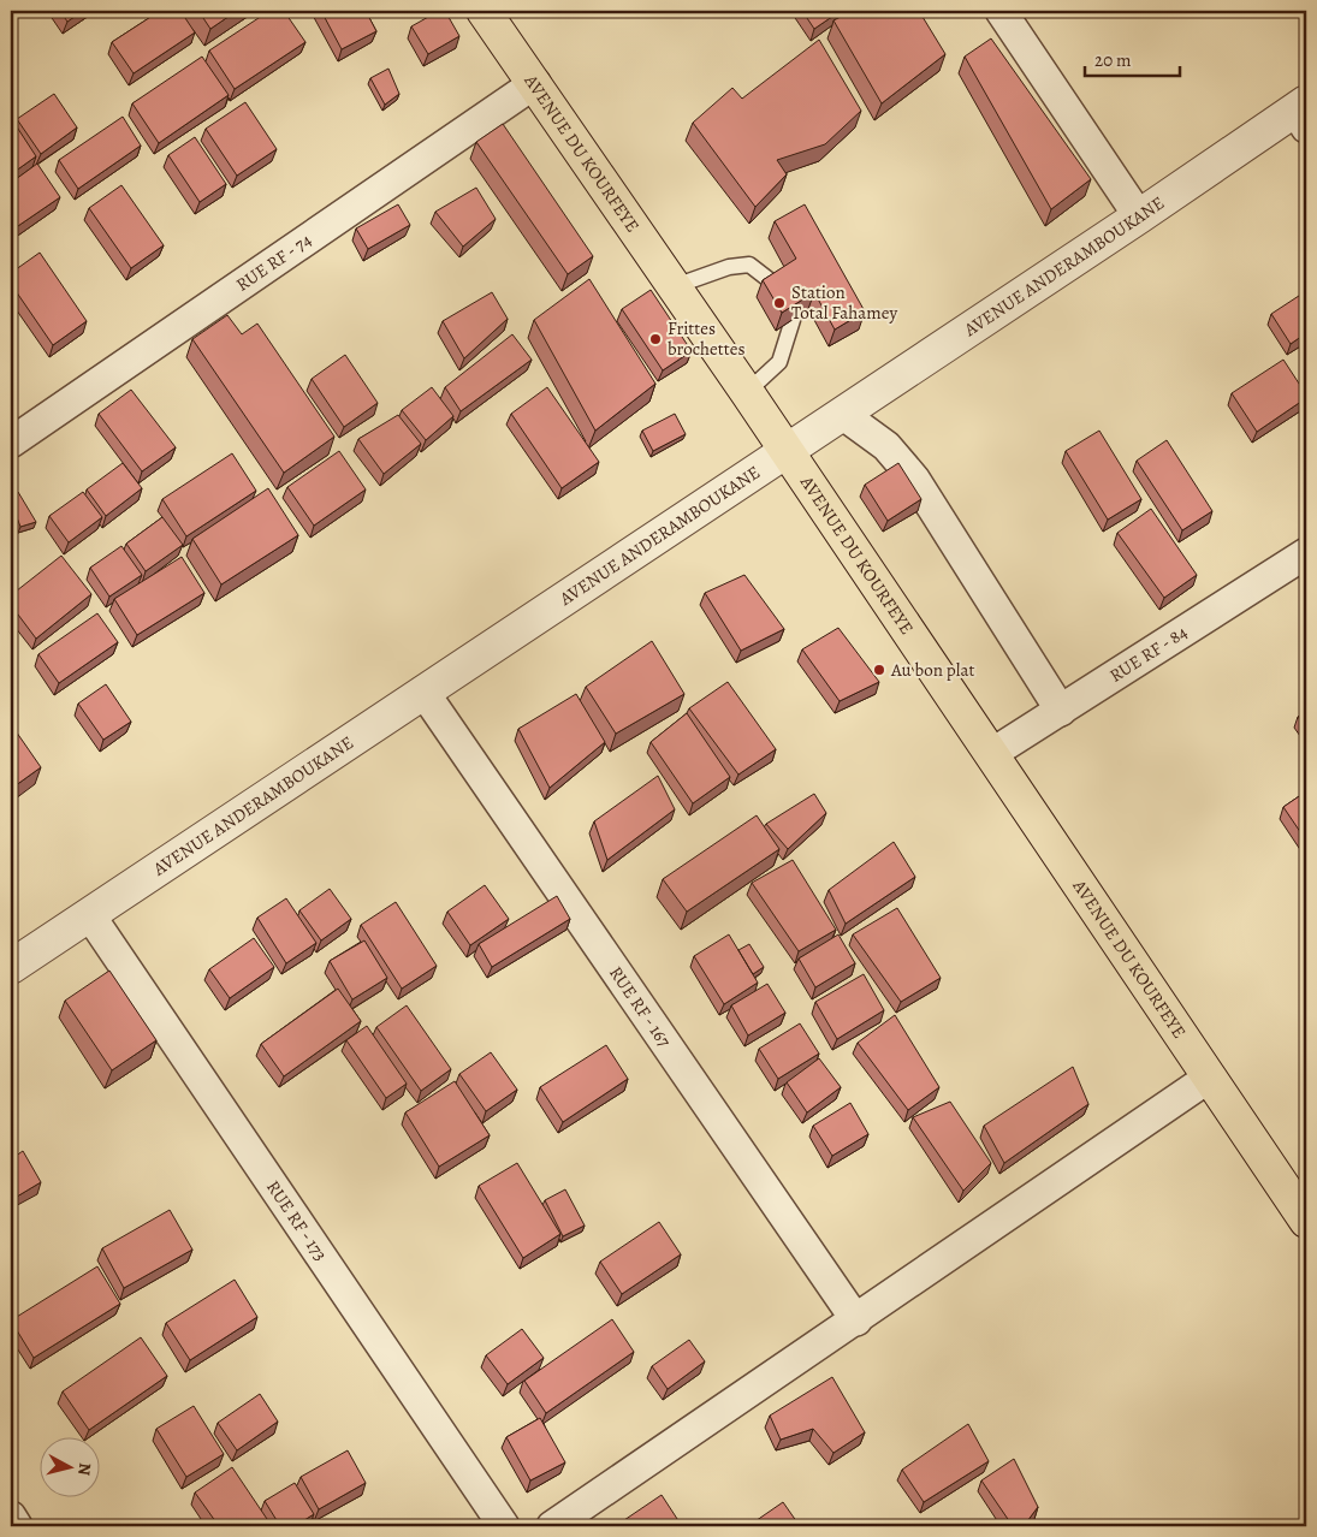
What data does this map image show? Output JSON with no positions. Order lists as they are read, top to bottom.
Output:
{
  "streets": {
    "main road": ["AVENUE DU KOURFEYE"],
    "street": [
      "RUE RF - 74",
      "AVENUE ANDERAMBOUKANE",
      "RUE RF - 84",
      "RUE RF - 167",
      "RUE RF - 173"
    ]
  },
  "crossings": [
    ["AVENUE DU KOURFEYE", "RUE RF - 74"],
    ["AVENUE DU KOURFEYE", "AVENUE ANDERAMBOUKANE"],
    ["AVENUE DU KOURFEYE", "RUE RF - 84"],
    ["AVENUE ANDERAMBOUKANE", "RUE RF - 167"],
    ["AVENUE ANDERAMBOUKANE", "RUE RF - 173"]
  ],
  "places": ["Station Total Fahamey", "Frittes brochettes", "Au bon plat"],
  "scale_bar": "20 m",
  "north": "right"
}
